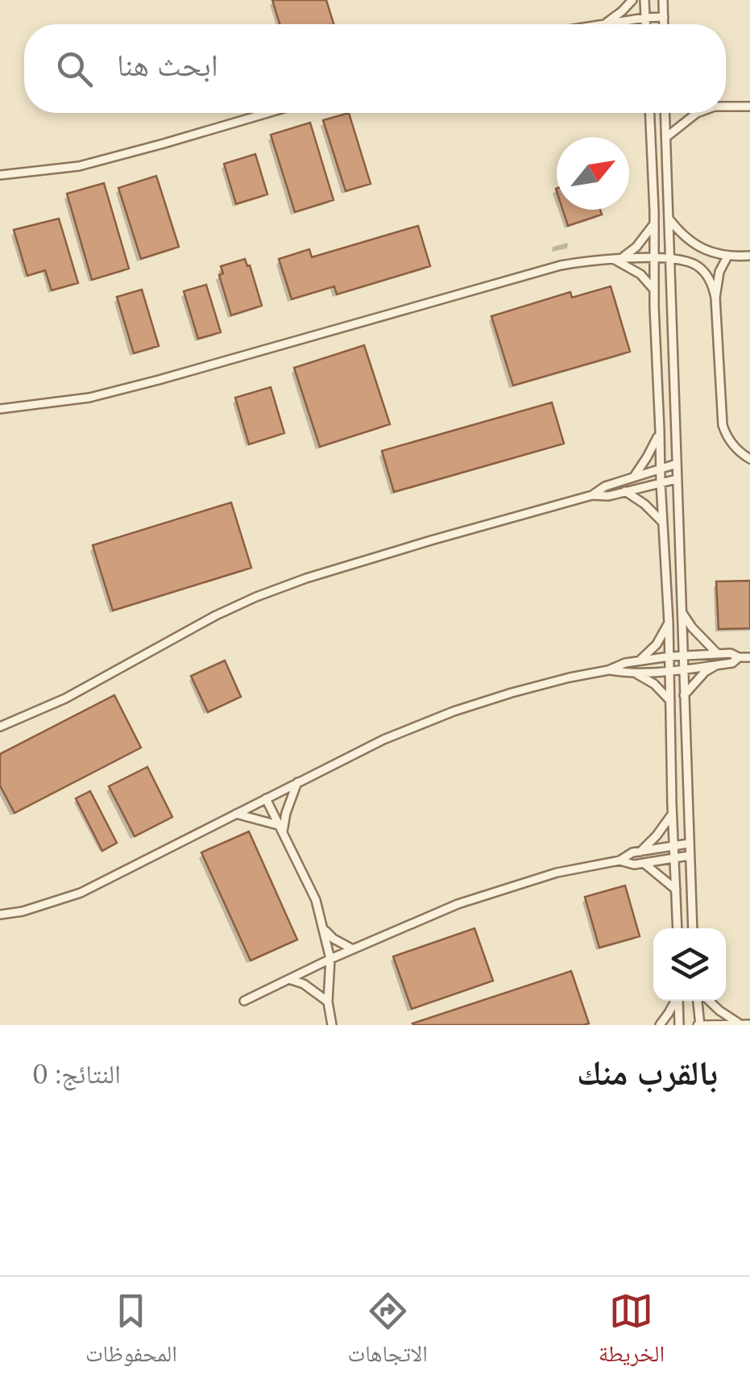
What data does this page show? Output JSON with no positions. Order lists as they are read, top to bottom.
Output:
{
  "north": "top right",
  "page": {
    "search": "ابحث هنا",
    "heading": ["بالقرب منك", "النتائج: 0"],
    "nav": ["الخريطة", "الاتجاهات", "المحفوظات"]
  }
}
